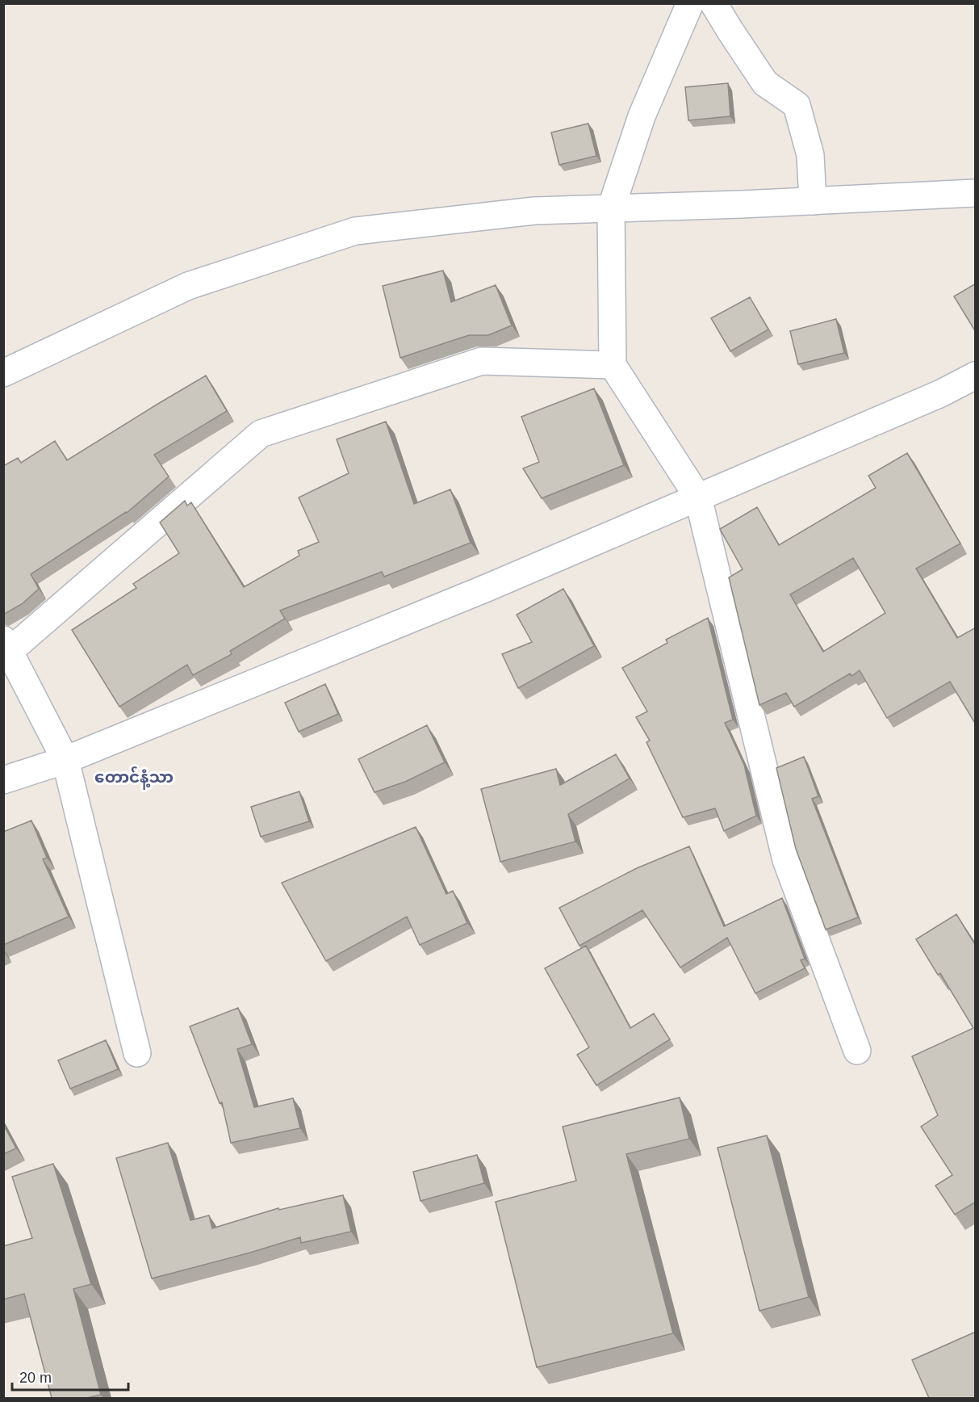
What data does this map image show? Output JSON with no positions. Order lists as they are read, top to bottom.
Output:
{
  "districts": ["တောင်နံ့သာ"],
  "scale_bar": "20 m"
}
